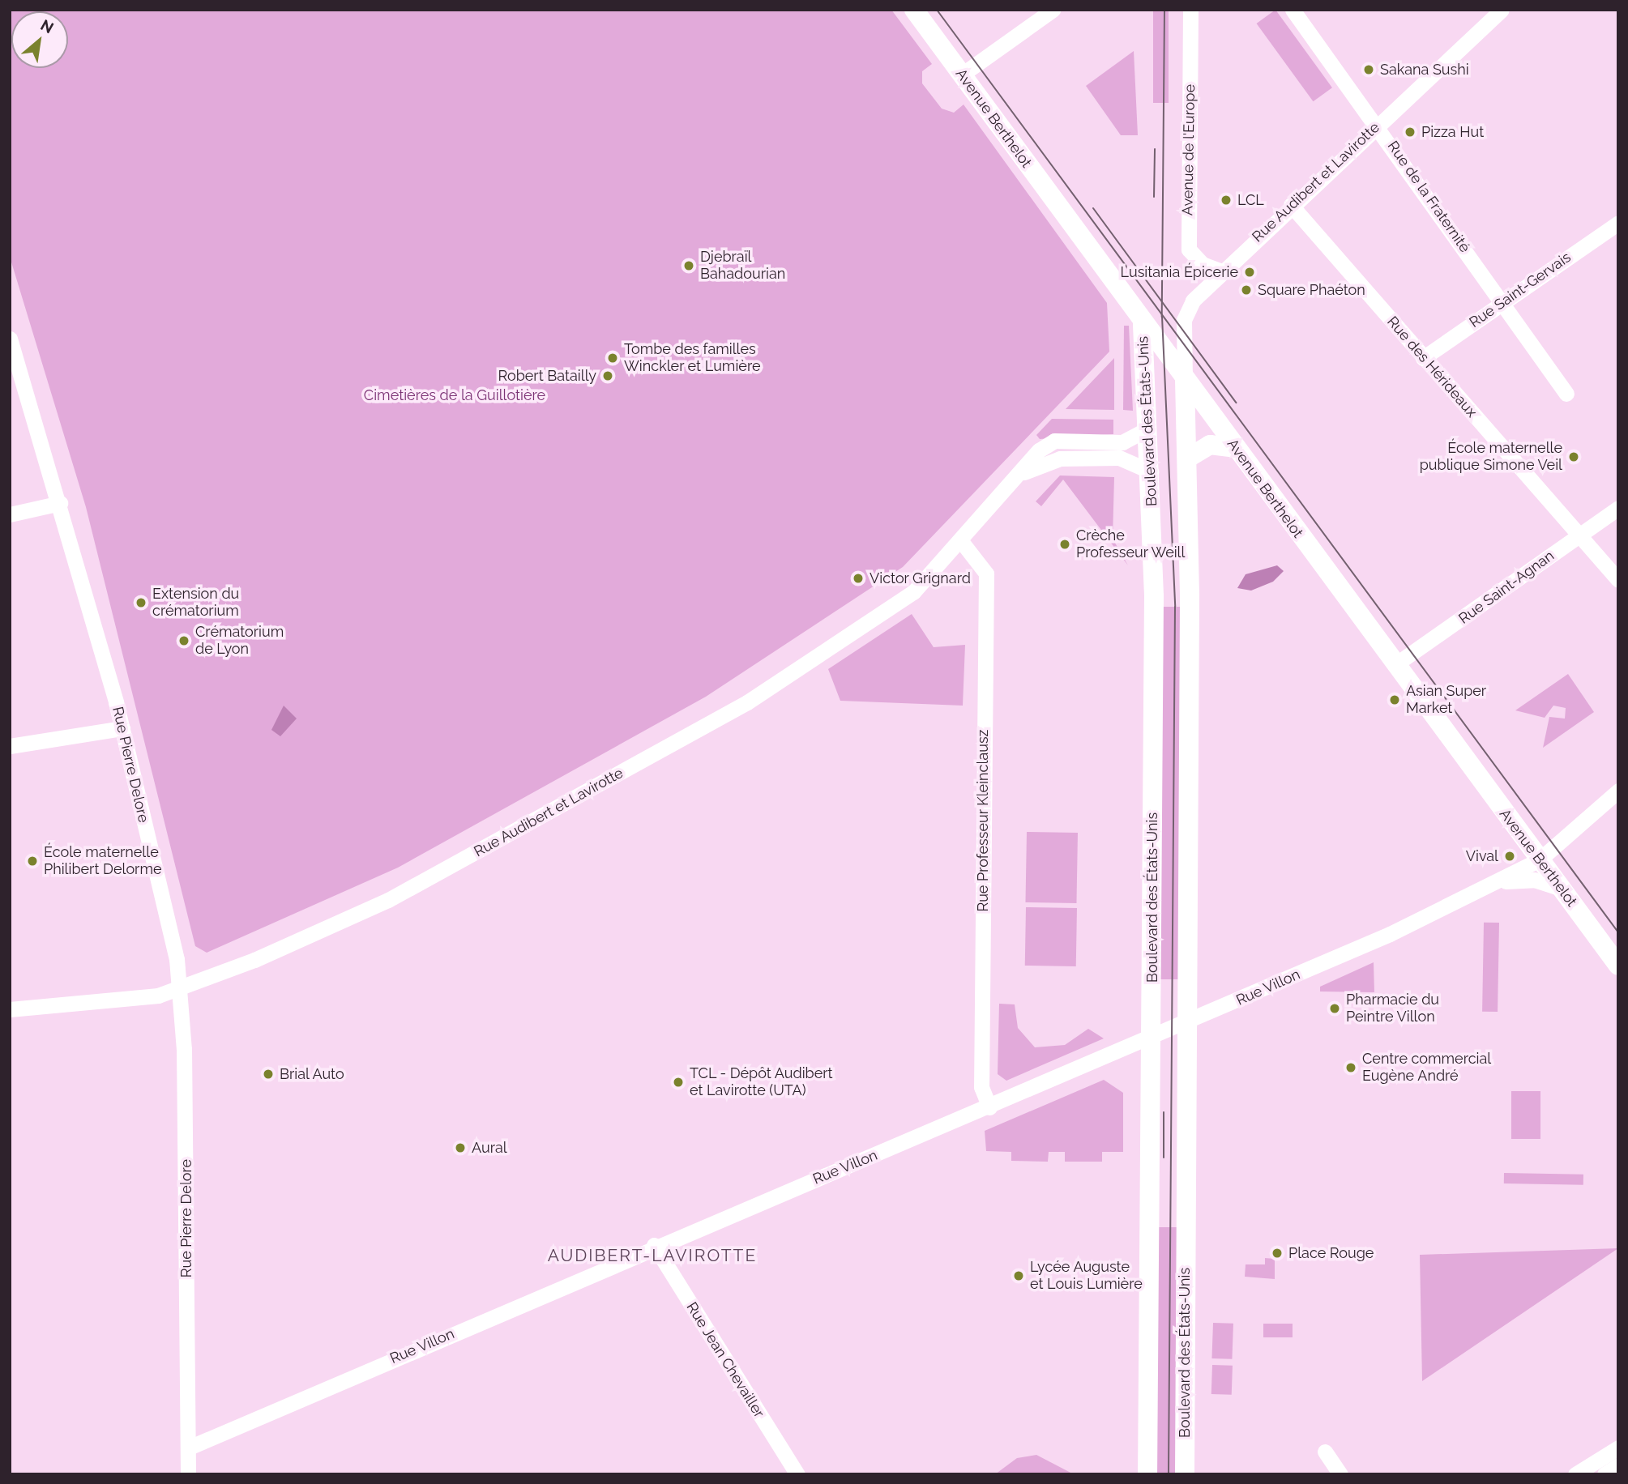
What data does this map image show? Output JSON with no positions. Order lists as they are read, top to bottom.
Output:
{
  "streets": {
    "main road": ["Avenue Berthelot", "Boulevard des États-Unis"],
    "street": [
      "Avenue de l'Europe",
      "Rue Audibert et Lavirotte",
      "Rue de la Fraternité",
      "Rue Saint-Gervais",
      "Rue des Hérideaux",
      "Rue Saint-Agnan",
      "Rue Pierre Delore",
      "Rue Professeur Kleinclausz",
      "Rue Villon",
      "Rue Jean Chevailler"
    ]
  },
  "crossings": [
    ["Avenue Berthelot", "Rue Audibert et Lavirotte"],
    ["Avenue Berthelot", "Boulevard des États-Unis"],
    ["Avenue Berthelot", "Rue Saint-Agnan"],
    ["Avenue Berthelot", "Rue Villon"],
    ["Avenue de l'Europe", "Rue Audibert et Lavirotte"],
    ["Rue Audibert et Lavirotte", "Rue de la Fraternité"],
    ["Rue Audibert et Lavirotte", "Rue des Hérideaux"],
    ["Rue Audibert et Lavirotte", "Boulevard des États-Unis"],
    ["Rue Audibert et Lavirotte", "Rue Pierre Delore"],
    ["Rue Audibert et Lavirotte", "Rue Professeur Kleinclausz"],
    ["Rue de la Fraternité", "Rue Saint-Gervais"],
    ["Rue Saint-Gervais", "Rue des Hérideaux"],
    ["Rue des Hérideaux", "Rue Saint-Agnan"],
    ["Boulevard des États-Unis", "Rue Villon"],
    ["Rue Pierre Delore", "Rue Villon"],
    ["Rue Professeur Kleinclausz", "Rue Villon"],
    ["Rue Villon", "Rue Jean Chevailler"]
  ],
  "districts": ["AUDIBERT-LAVIROTTE"],
  "parks": ["Cimetières de la Guillotière"],
  "places": [
    "Sakana Sushi",
    "Pizza Hut",
    "LCL",
    "Djebraïl Bahadourian",
    "Lusitania Épicerie",
    "Square Phaéton",
    "Tombe des familles Winckler et Lumière",
    "Robert Batailly",
    "École maternelle publique Simone Veil",
    "Crèche Professeur Weill",
    "Victor Grignard",
    "Extension du crématorium",
    "Crématorium de Lyon",
    "Asian Super Market",
    "Vival",
    "École maternelle Philibert Delorme",
    "Pharmacie du Peintre Villon",
    "Centre commercial Eugène André",
    "Brial Auto",
    "TCL - Dépôt Audibert et Lavirotte (UTA)",
    "Aural",
    "Place Rouge",
    "Lycée Auguste et Louis Lumière"
  ],
  "north": "top right"
}
